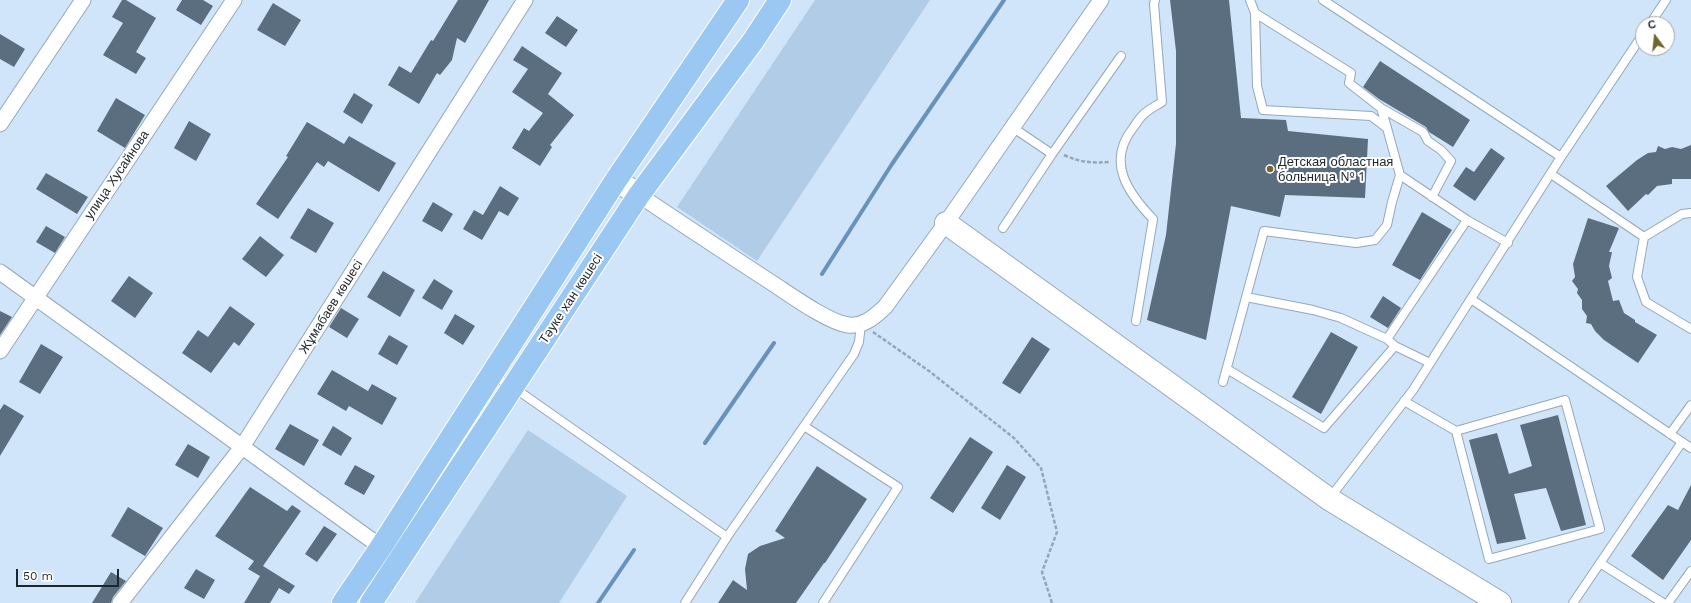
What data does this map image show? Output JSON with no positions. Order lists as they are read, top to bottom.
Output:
{
  "streets": {
    "main road": ["Тәуке хан көшесі"],
    "street": ["улица Хусайнова", "Жұмабаев көшесі"]
  },
  "places": ["Детская областная больница № 1"],
  "scale_bar": "50 m",
  "north": "top"
}
